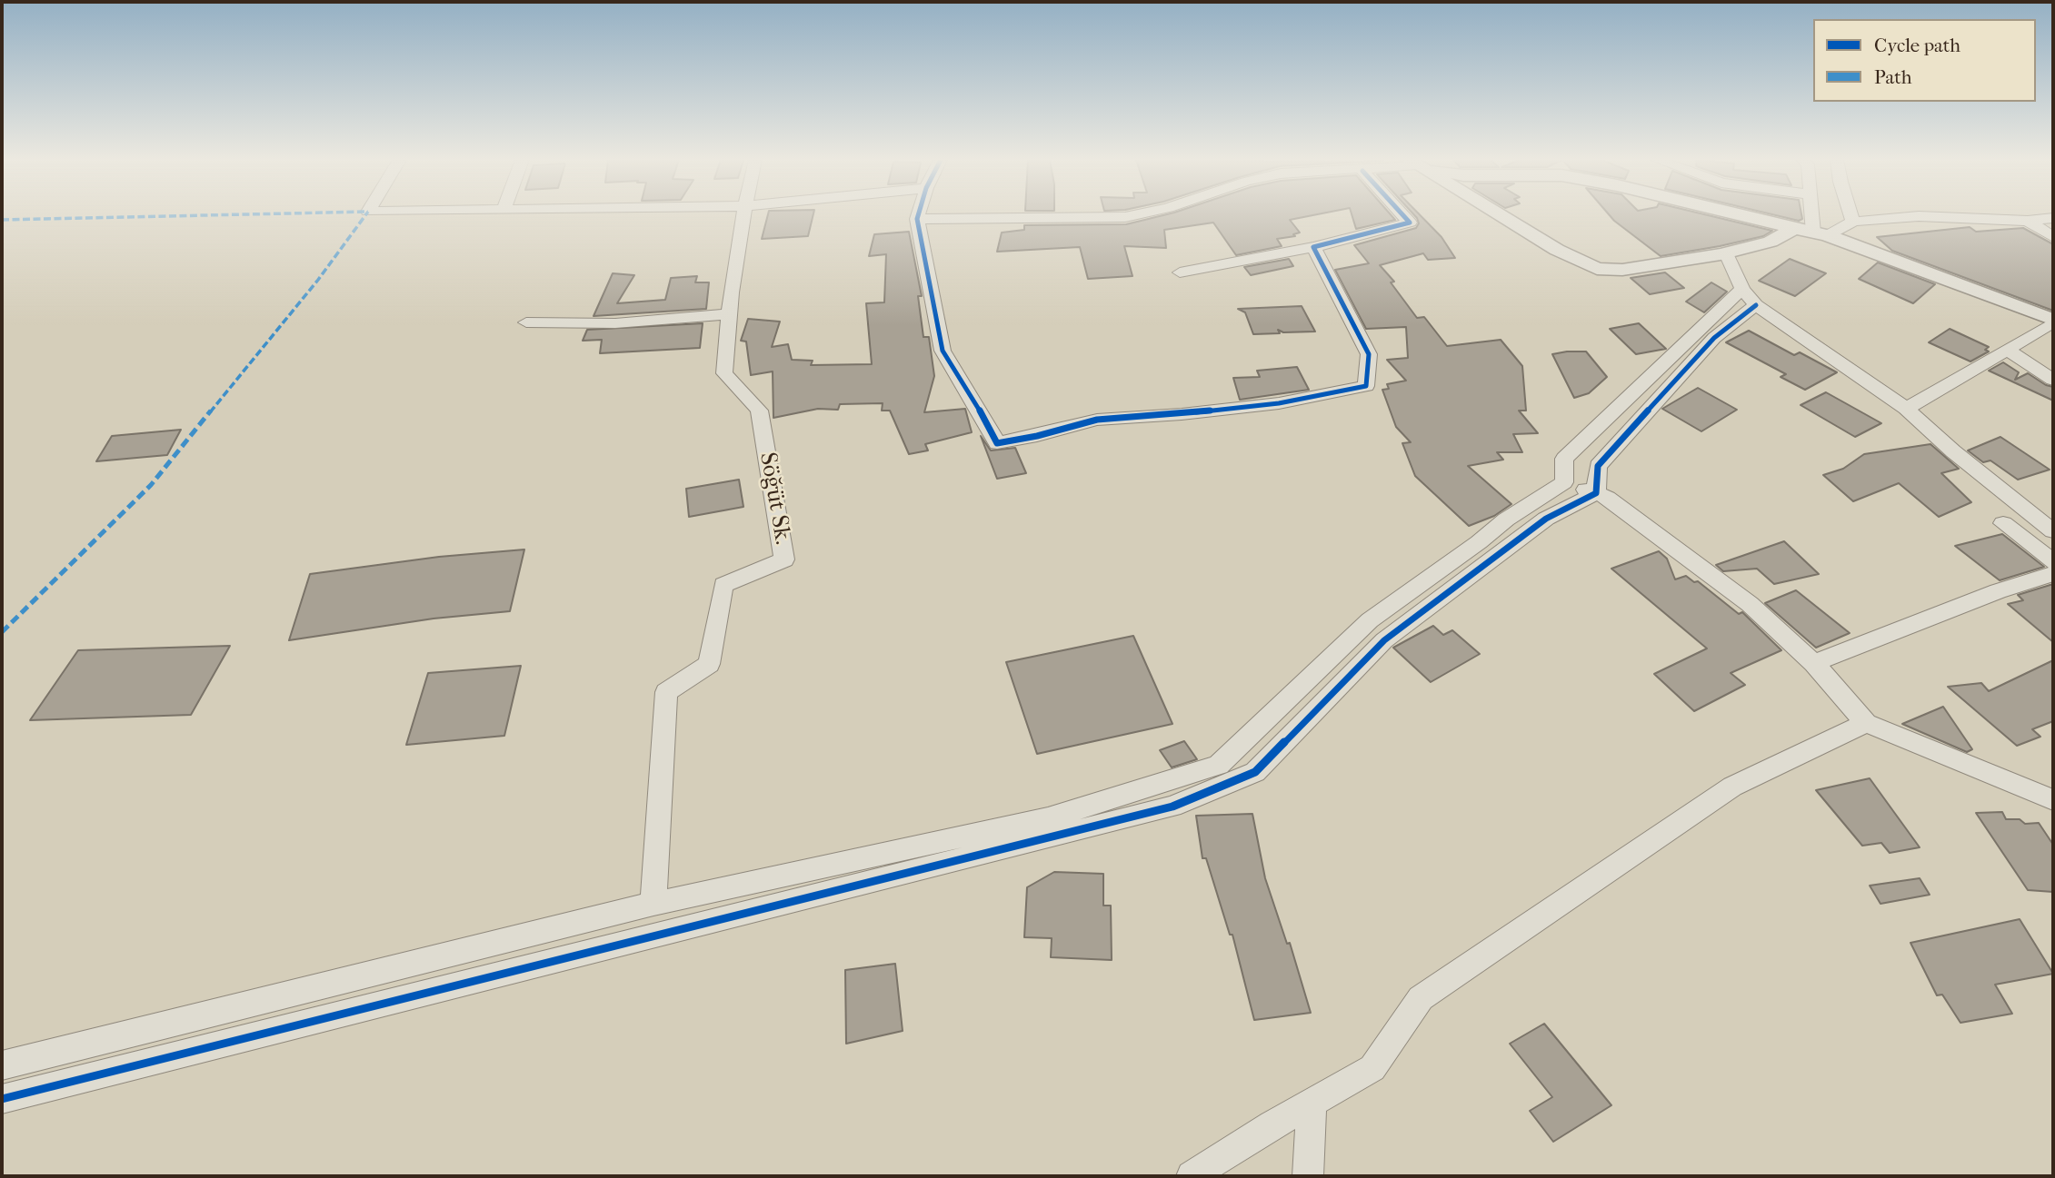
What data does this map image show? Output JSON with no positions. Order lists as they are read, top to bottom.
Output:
{
  "streets": {
    "street": ["Söğüt Sk."]
  },
  "legend": ["Cycle path", "Path"]
}
